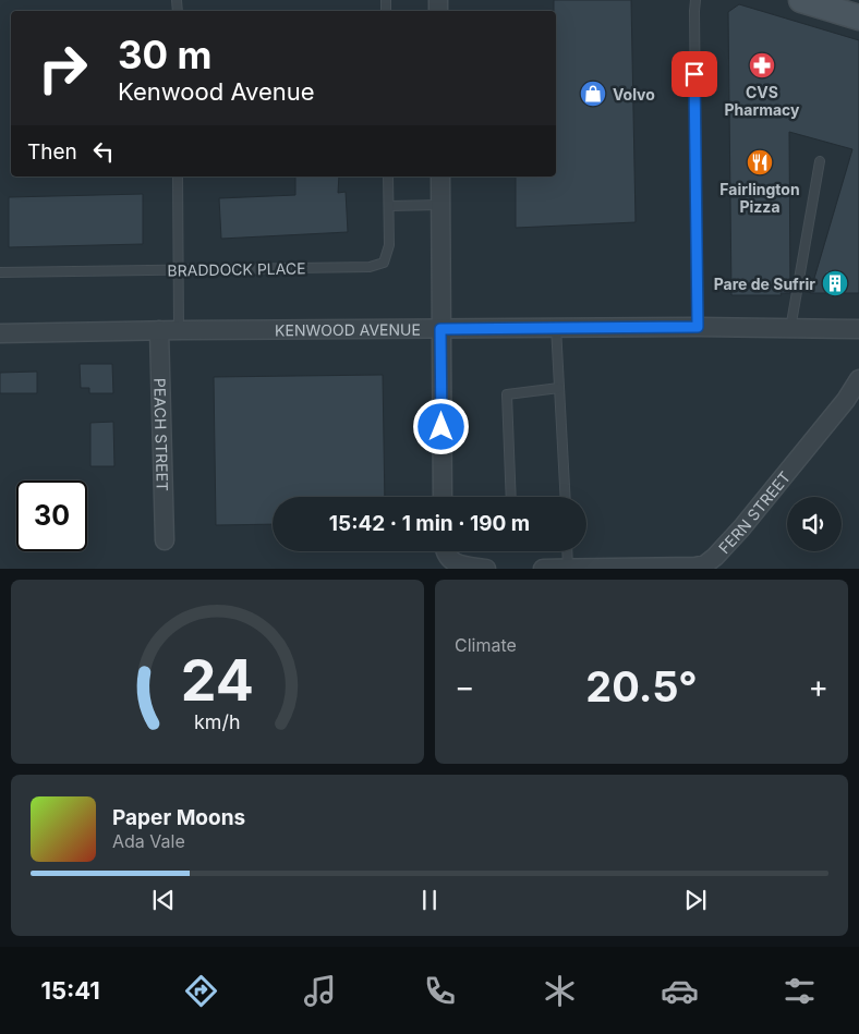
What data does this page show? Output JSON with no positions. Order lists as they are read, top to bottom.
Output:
{
  "streets": {
    "street": ["KENWOOD AVENUE", "PEACH STREET", "FERN STREET"],
    "lane": ["BRADDOCK PLACE"]
  },
  "crossings": [
    ["KENWOOD AVENUE", "PEACH STREET"]
  ],
  "places": {
    "pharmacy": ["CVS Pharmacy"],
    "shop": ["Volvo"],
    "restaurant": ["Fairlington Pizza"],
    "building": ["Pare de Sufrir"]
  },
  "page": {
    "turn": ["30 m", "Kenwood Avenue"],
    "then": "Then",
    "limit": "30",
    "trip": "15:42 · 1 min · 190 m",
    "tile": "Climate",
    "heat": ["−", "20.5°", "+"],
    "song": ["Paper Moons", "Ada Vale"],
    "tabs": "15:41",
    "gauge": ["24", "km/h"]
  }
}
